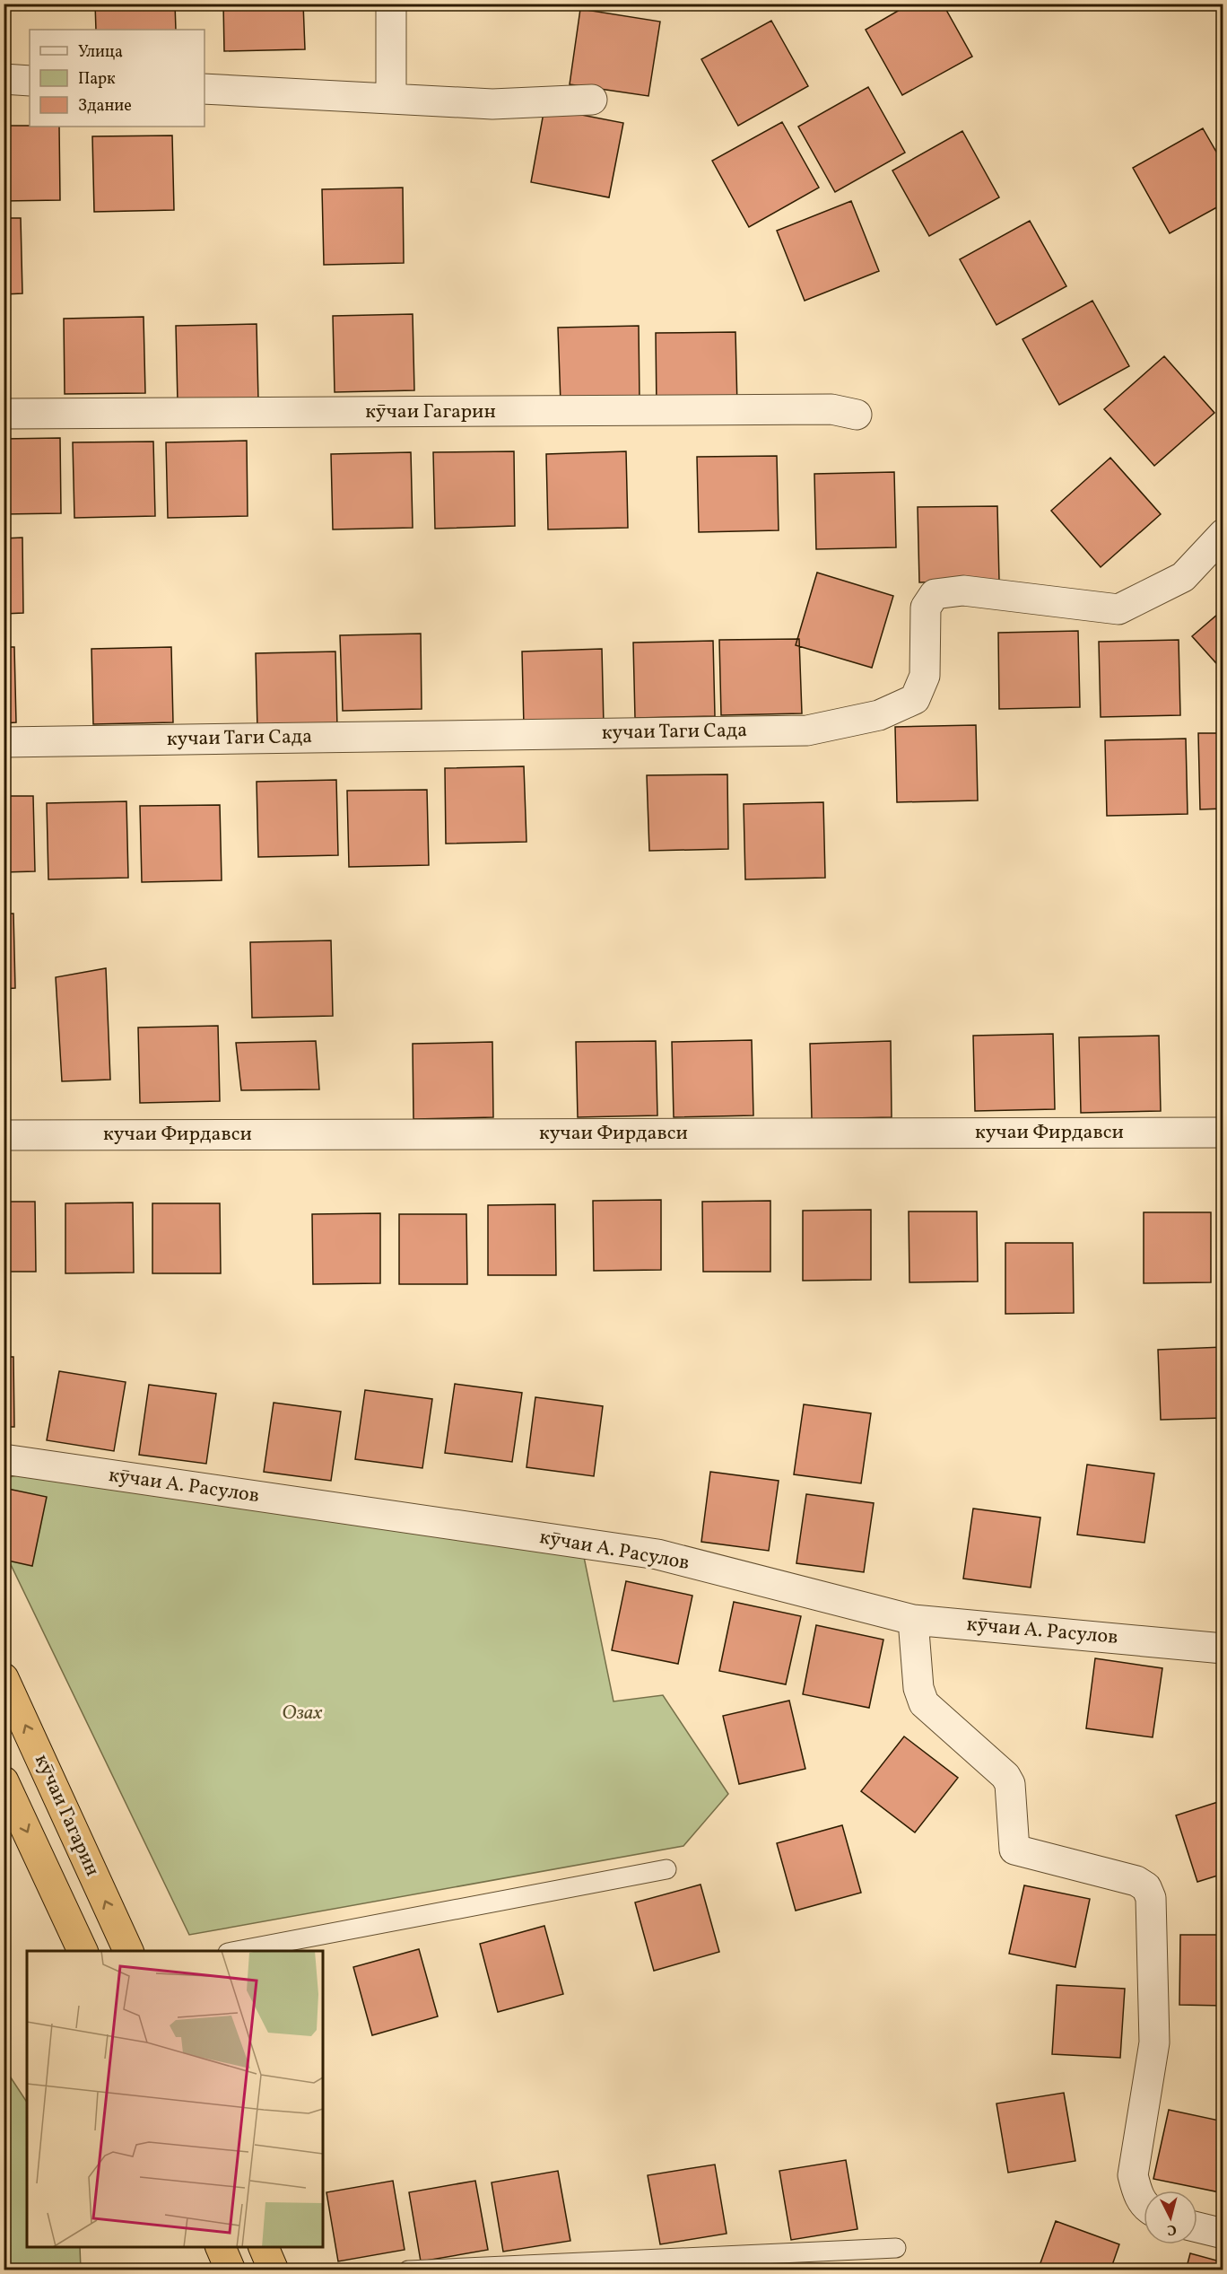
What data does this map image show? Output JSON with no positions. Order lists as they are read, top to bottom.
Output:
{
  "streets": {
    "highway": ["кӯчаи Гагарин"],
    "street": ["кучаи Таги Сада", "кучаи Фирдавси", "кӯчаи А. Расулов"]
  },
  "parks": ["Озах"],
  "legend": ["Улица", "Парк", "Здание"],
  "north": "bottom"
}
